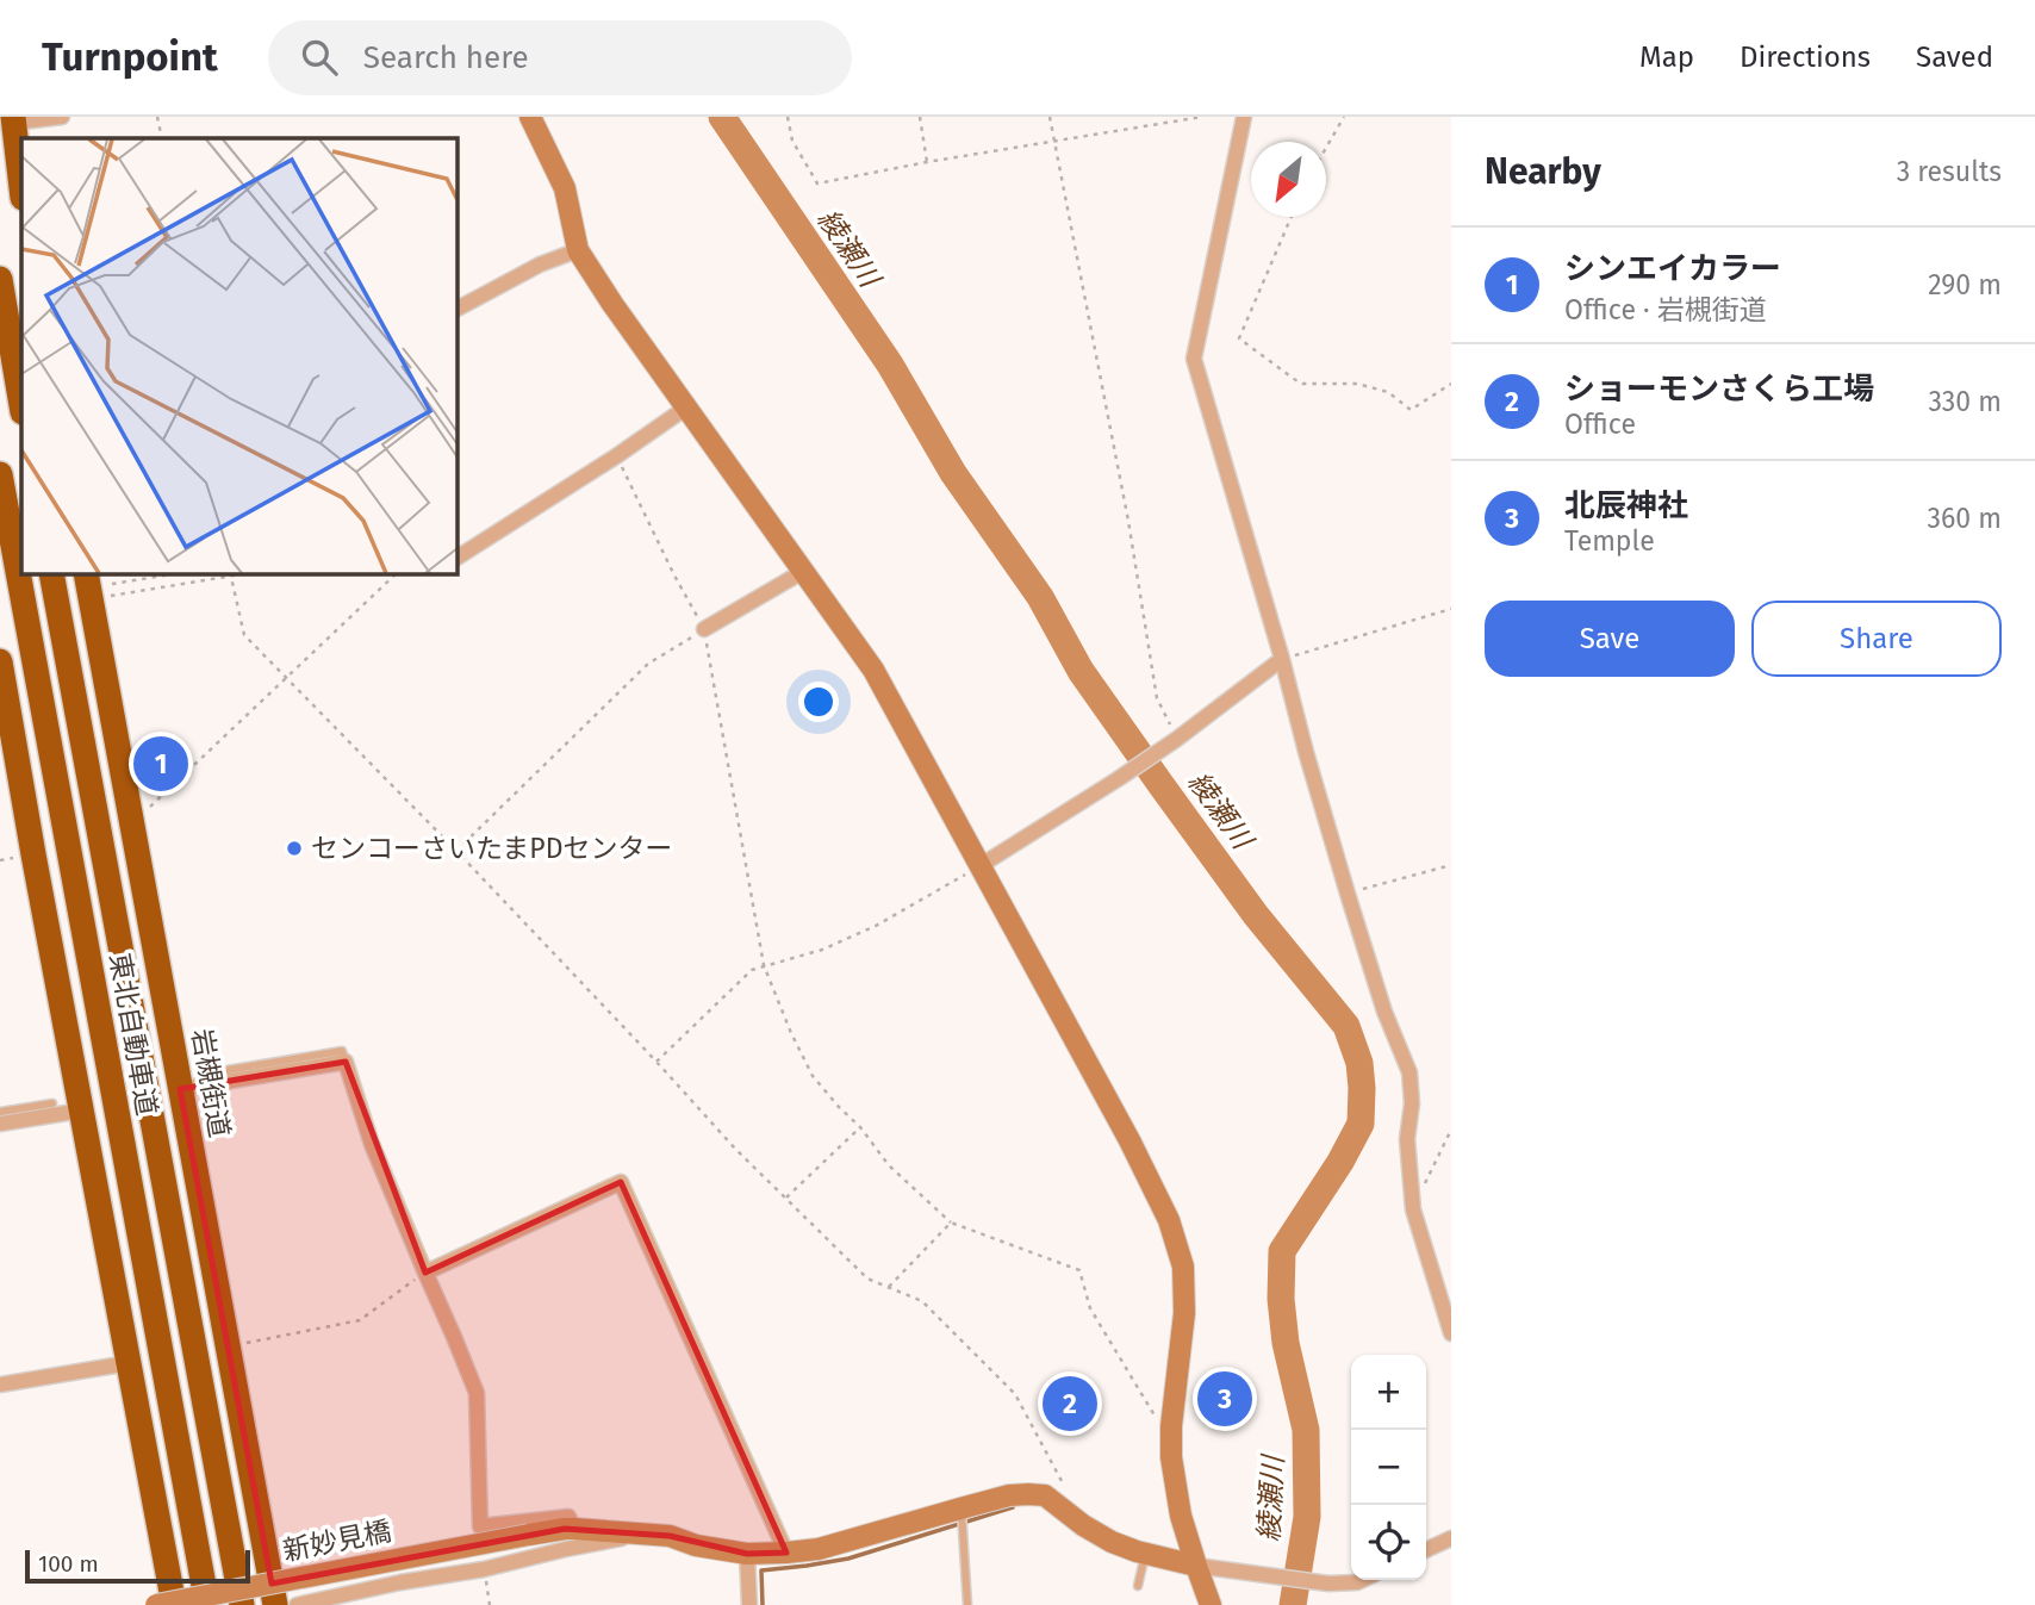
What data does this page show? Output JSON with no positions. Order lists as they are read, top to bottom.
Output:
{
  "streets": {
    "highway": ["東北自動車道", "岩槻街道"],
    "street": ["新妙見橋"]
  },
  "water": ["綾瀬川"],
  "places": ["センコーさいたまPDセンター"],
  "scale_bar": "100 m",
  "north": "bottom left",
  "page": {
    "header": "Turnpoint",
    "search": "Search here",
    "nav": ["Map", "Directions", "Saved"],
    "heading": ["Nearby", "3 results"],
    "list": [
      {
        "mark": "1",
        "name": "シンエイカラー",
        "note": "Office · 岩槻街道",
        "value": "290 m"
      },
      {
        "mark": "2",
        "name": "ショーモンさくら工場",
        "note": "Office",
        "value": "330 m"
      },
      {
        "mark": "3",
        "name": "北辰神社",
        "note": "Temple",
        "value": "360 m"
      }
    ],
    "buttons": ["Save", "Share"],
    "pins": ["1", "3", "2"],
    "map_buttons": ["+", "−"],
    "scale": "100 m"
  }
}
